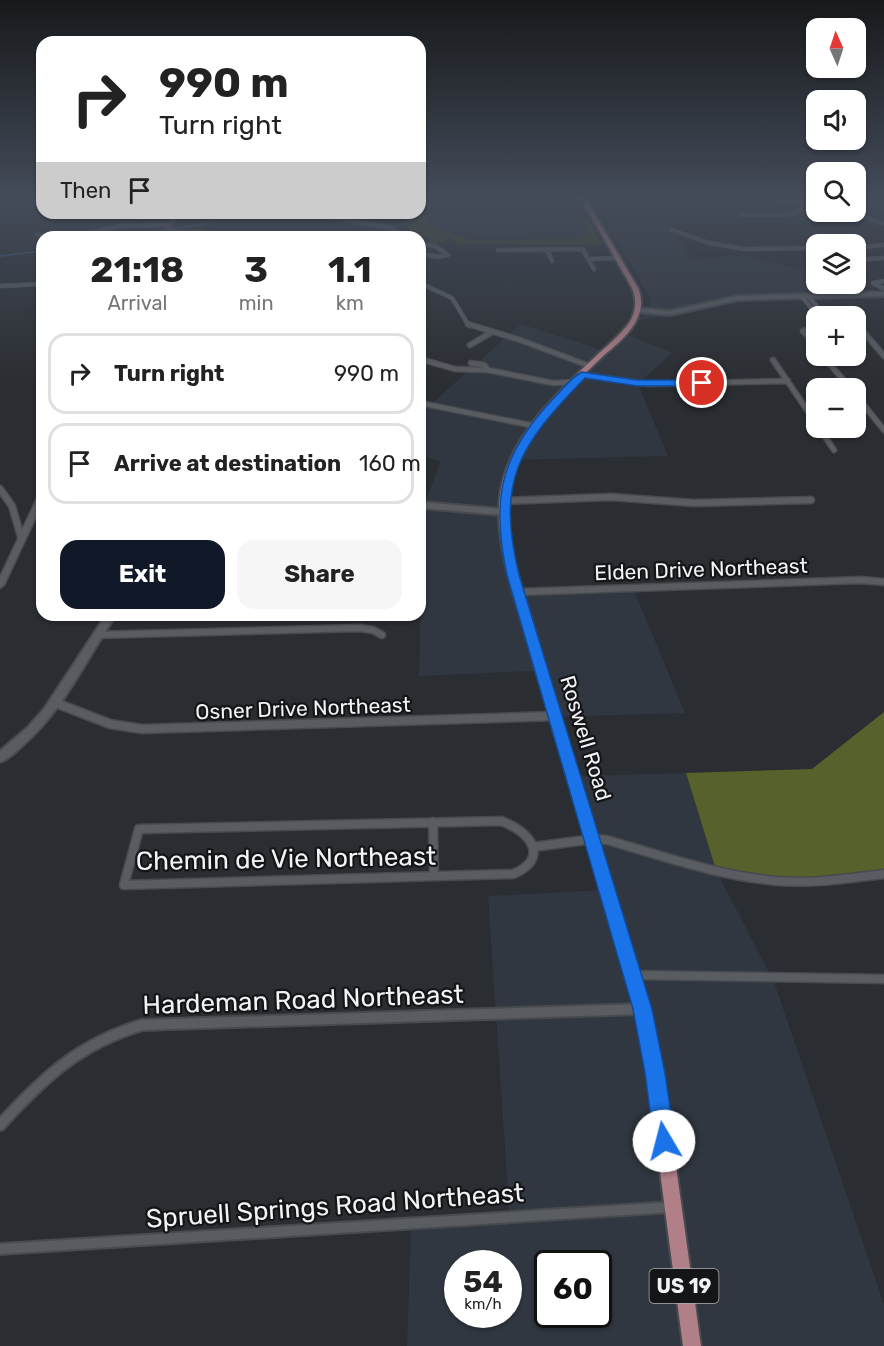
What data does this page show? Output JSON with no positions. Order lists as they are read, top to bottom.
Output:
{
  "streets": {
    "main road": ["Roswell Road", "US 19"],
    "street": [
      "Elden Drive Northeast",
      "Osner Drive Northeast",
      "Chemin de Vie Northeast",
      "Hardeman Road Northeast",
      "Spruell Springs Road Northeast"
    ]
  },
  "crossings": [
    ["Elden Drive Northeast", "Roswell Road"],
    ["Osner Drive Northeast", "Roswell Road"],
    ["Roswell Road", "Hardeman Road Northeast"],
    ["Roswell Road", "Spruell Springs Road Northeast"]
  ],
  "north": "top",
  "page": {
    "map_buttons": ["+", "−"],
    "turn": ["990 m", "Turn right"],
    "then": "Then",
    "eta": [
      "21:18",
      "Arrival",
      "3",
      "min",
      "1.1",
      "km"
    ],
    "list": [
      {
        "name": "Turn right",
        "value": "990 m"
      },
      {
        "name": "Arrive at destination",
        "value": "160 m"
      }
    ],
    "buttons": ["Exit", "Share"],
    "speed": "54 km/h",
    "limit": "60"
  }
}
